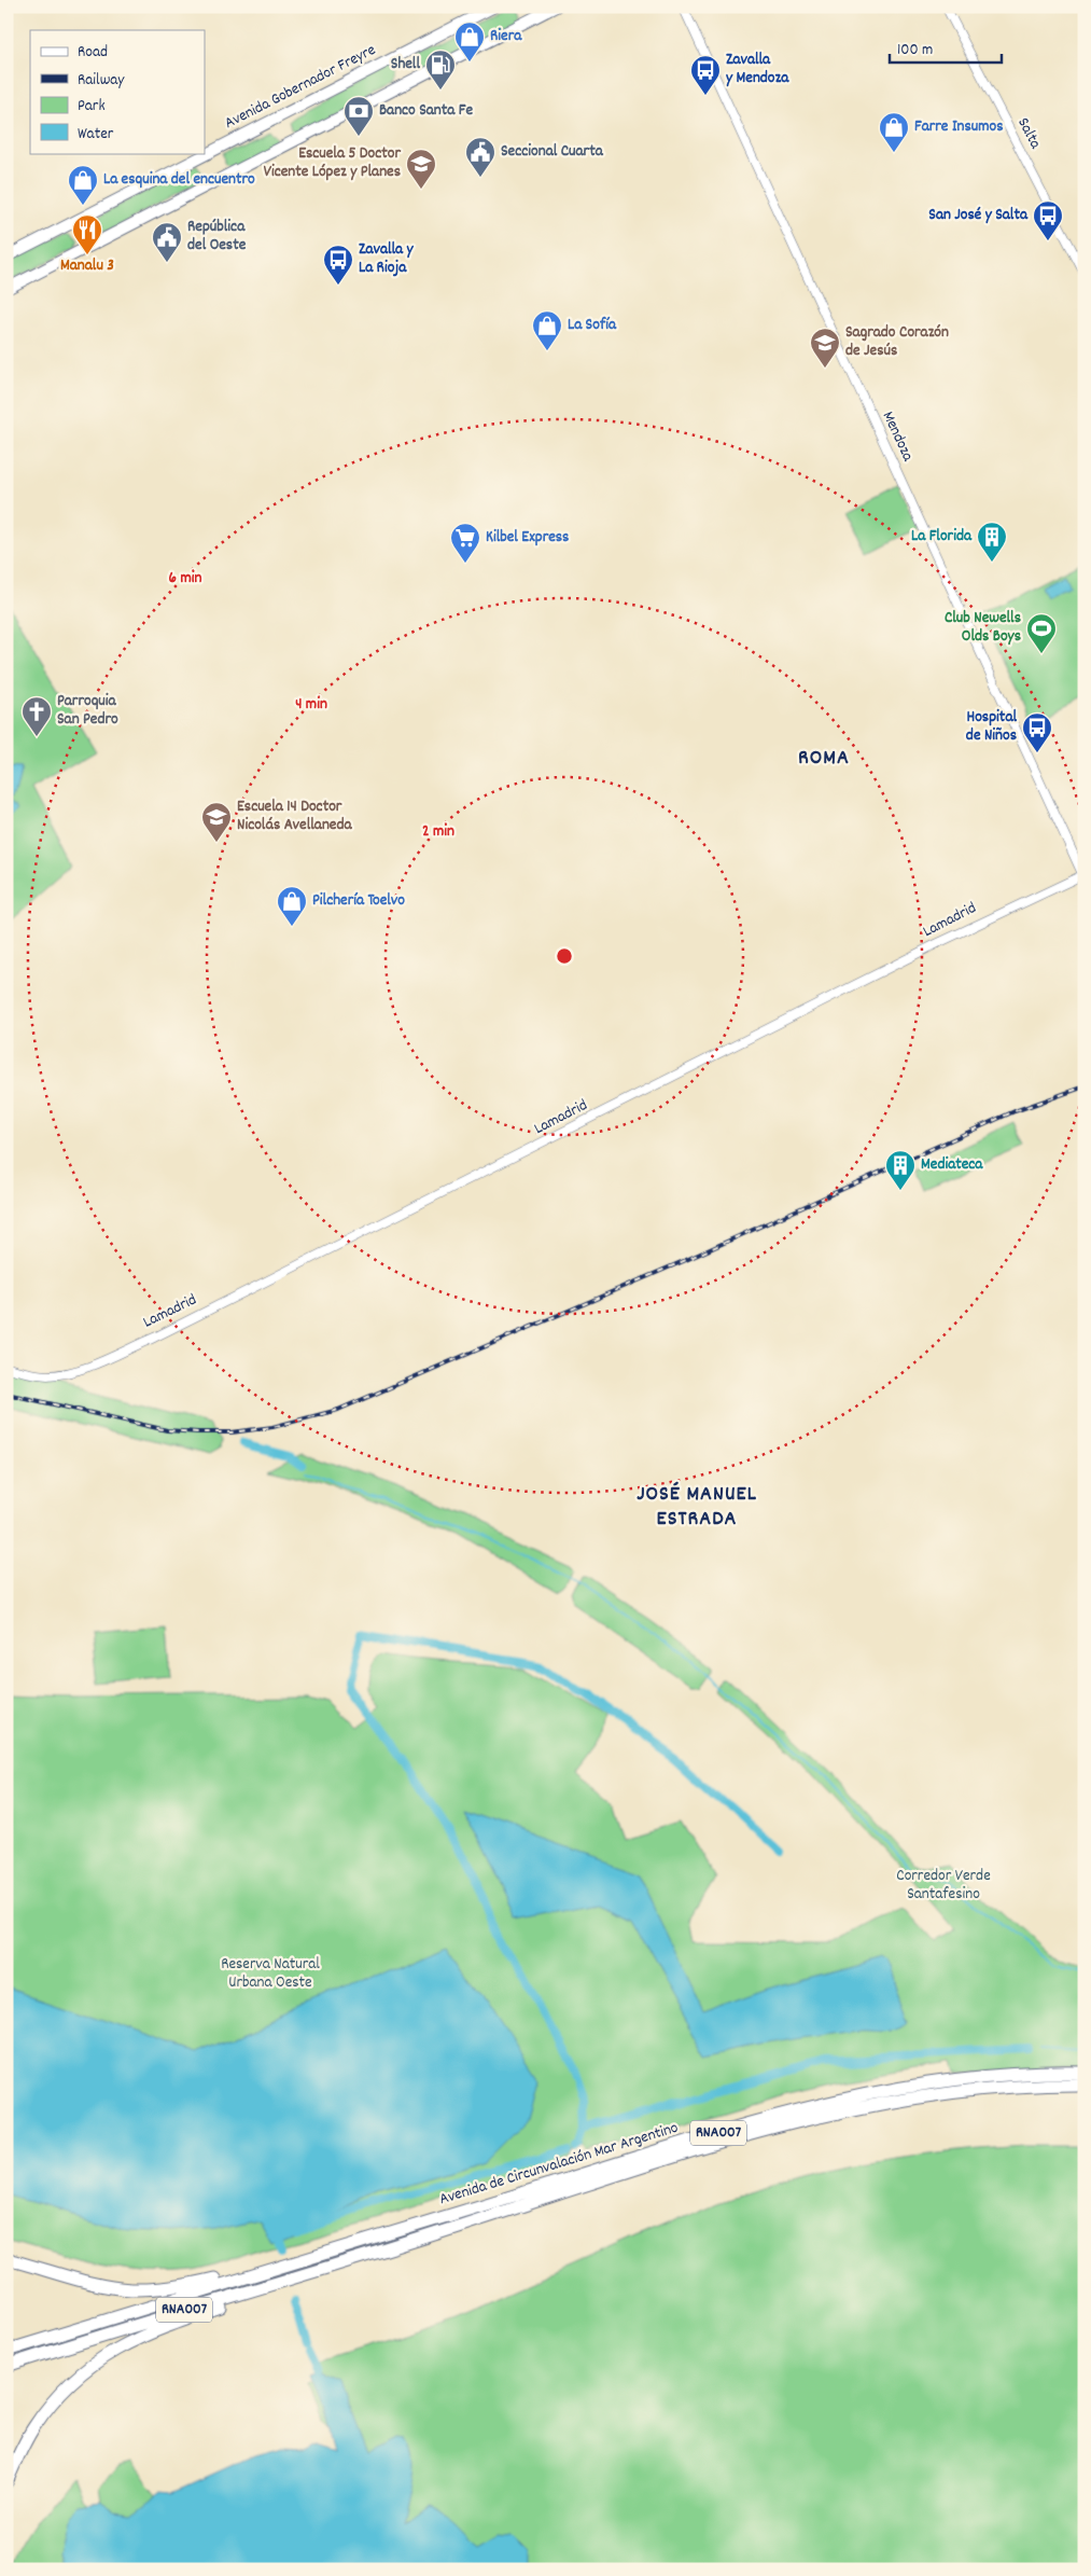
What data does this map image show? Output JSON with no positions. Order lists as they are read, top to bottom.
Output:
{
  "streets": {
    "highway": ["RNA007", "Avenida de Circunvalación Mar Argentino"],
    "main road": ["Avenida Gobernador Freyre"],
    "street": ["Salta", "Mendoza", "Lamadrid"]
  },
  "crossings": [
    ["Mendoza", "Lamadrid"],
    ["RNA007", "Avenida de Circunvalación Mar Argentino"]
  ],
  "districts": ["ROMA", "JOSÉ MANUEL ESTRADA"],
  "parks": ["Corredor Verde Santafesino", "Reserva Natural Urbana Oeste"],
  "places": {
    "shop": [
      "Riera",
      "Farre Insumos",
      "La esquina del encuentro",
      "La Sofía",
      "Pilchería Toelvo"
    ],
    "fuel station": ["Shell"],
    "bus stop": [
      "Zavalla y Mendoza",
      "San José y Salta",
      "Zavalla y La Rioja",
      "Hospital de Niños"
    ],
    "bank": ["Banco Santa Fe"],
    "public building": ["Seccional Cuarta", "República del Oeste"],
    "school or university": ["Escuela 5 Doctor Vicente López y Planes", "Sagrado Corazón de Jesús", "Escuela 14 Doctor Nicolás Avellaneda"],
    "restaurant": ["Manalu 3"],
    "building": ["La Florida", "Mediateca"],
    "supermarket": ["Kilbel Express"],
    "sports": ["Club Newells Olds Boys"],
    "church": ["Parroquia San Pedro"]
  },
  "legend": [
    "Road",
    "Railway",
    "Park",
    "Water"
  ],
  "scale_bar": "100 m",
  "rings": ["6 min", "4 min", "2 min"]
}
